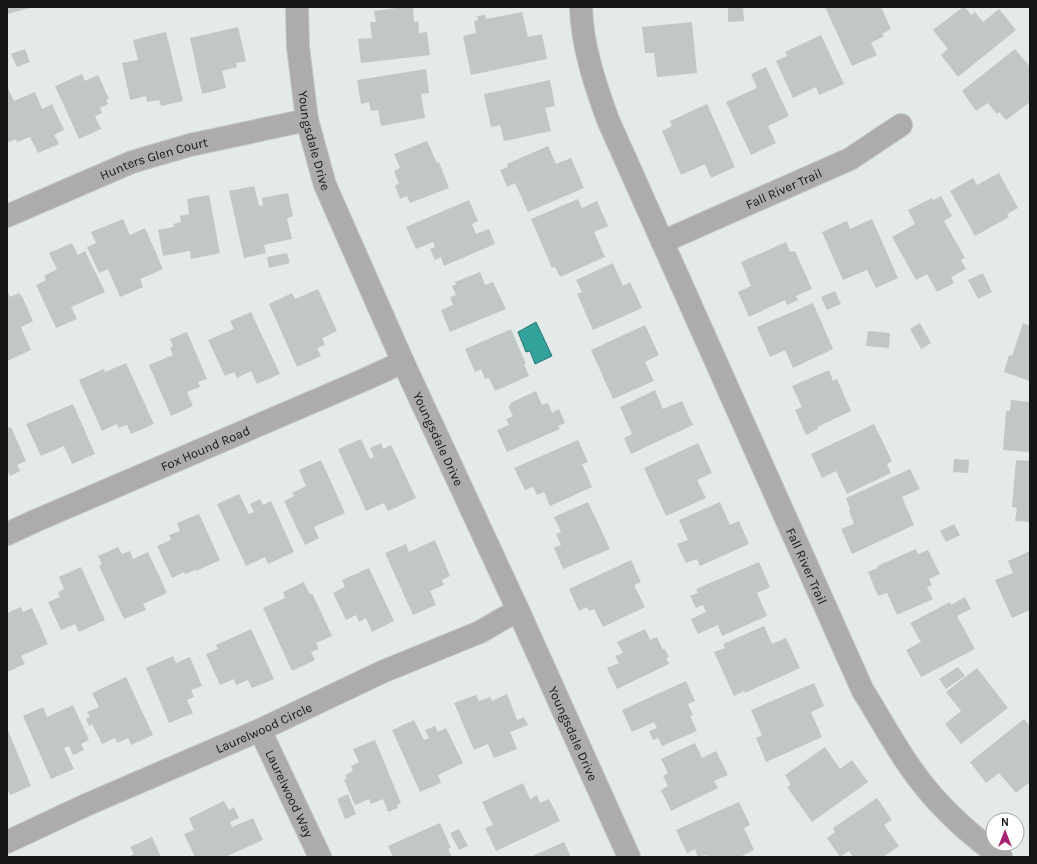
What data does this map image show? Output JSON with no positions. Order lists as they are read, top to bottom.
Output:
{
  "streets": {
    "street": [
      "Youngsdale Drive",
      "Hunters Glen Court",
      "Fall River Trail",
      "Fox Hound Road",
      "Laurelwood Circle",
      "Laurelwood Way"
    ]
  },
  "crossings": [
    ["Youngsdale Drive", "Hunters Glen Court"],
    ["Youngsdale Drive", "Fox Hound Road"],
    ["Youngsdale Drive", "Laurelwood Circle"],
    ["Laurelwood Circle", "Laurelwood Way"]
  ],
  "north": "top"
}
